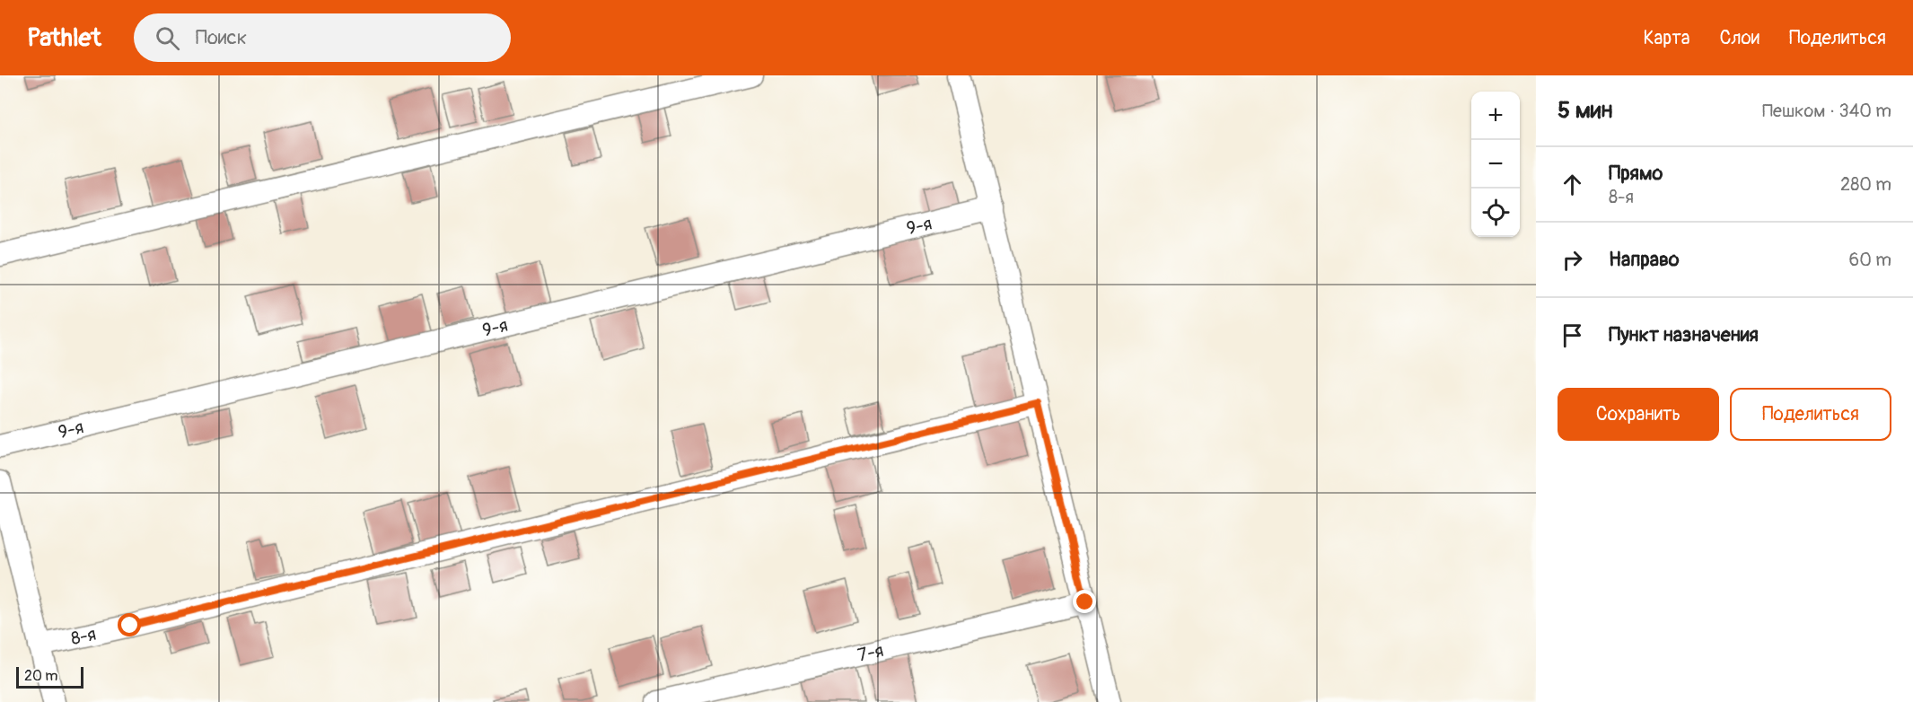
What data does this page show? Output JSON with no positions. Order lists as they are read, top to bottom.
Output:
{
  "streets": {
    "street": ["9-я", "8-я", "7-я"]
  },
  "scale_bar": "20 m",
  "page": {
    "header": "Pathlet",
    "search": "Поиск",
    "nav": ["Карта", "Слои", "Поделиться"],
    "heading": ["5 мин", "Пешком · 340 m"],
    "map_buttons": ["+", "−"],
    "list": [
      ["Прямо", "8-я", "280 m"],
      ["Направо", "60 m"],
      "Пункт назначения"
    ],
    "buttons": ["Сохранить", "Поделиться"],
    "scale": "20 m"
  }
}
